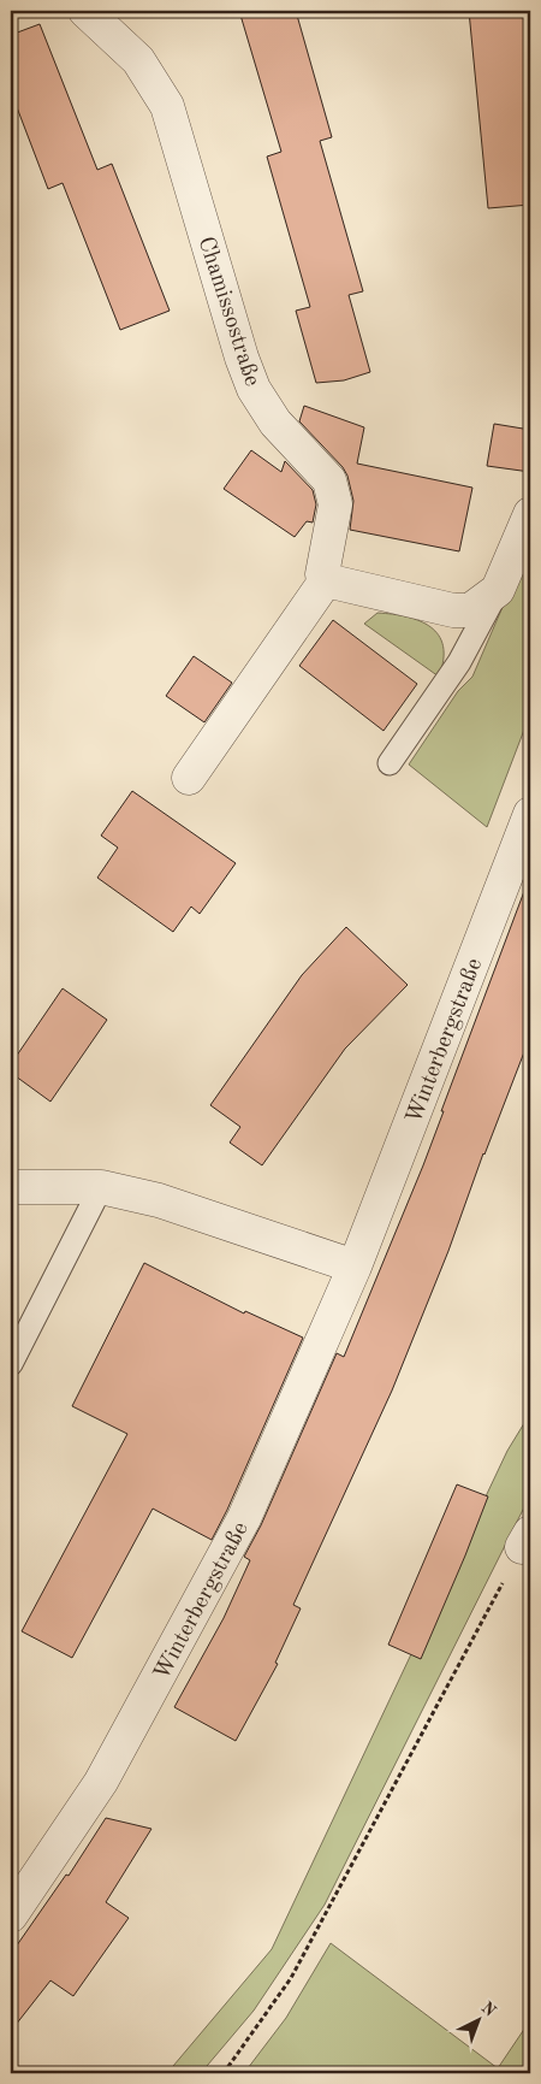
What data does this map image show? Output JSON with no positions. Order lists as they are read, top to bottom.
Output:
{
  "streets": {
    "street": ["Chamissostraße", "Winterbergstraße"]
  },
  "north": "top right"
}
